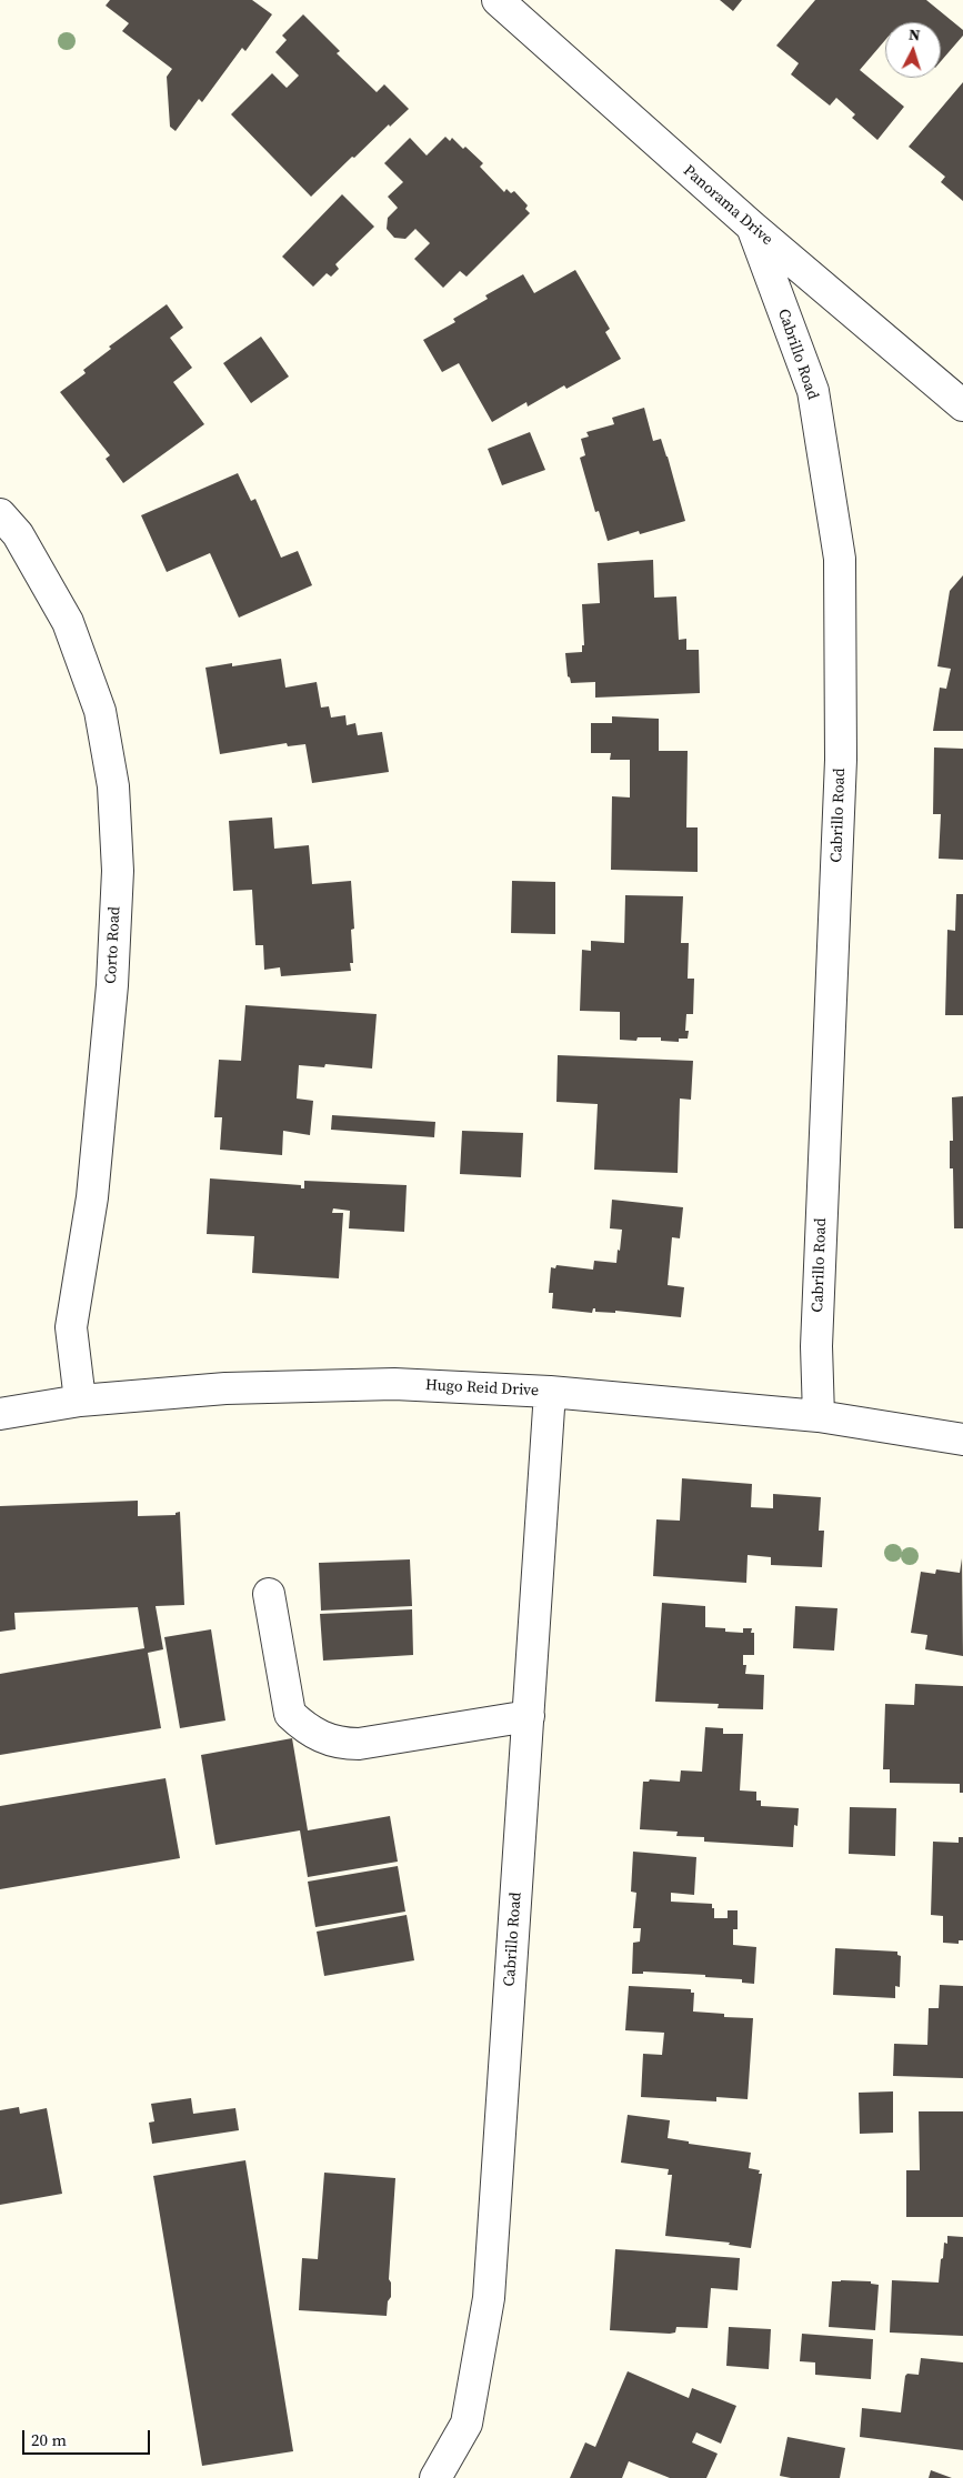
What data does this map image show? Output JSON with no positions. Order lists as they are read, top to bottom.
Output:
{
  "streets": {
    "street": [
      "Panorama Drive",
      "Cabrillo Road",
      "Corto Road",
      "Hugo Reid Drive"
    ]
  },
  "crossings": [
    ["Panorama Drive", "Cabrillo Road"],
    ["Cabrillo Road", "Hugo Reid Drive"],
    ["Corto Road", "Hugo Reid Drive"]
  ],
  "scale_bar": "20 m",
  "north": "top"
}
